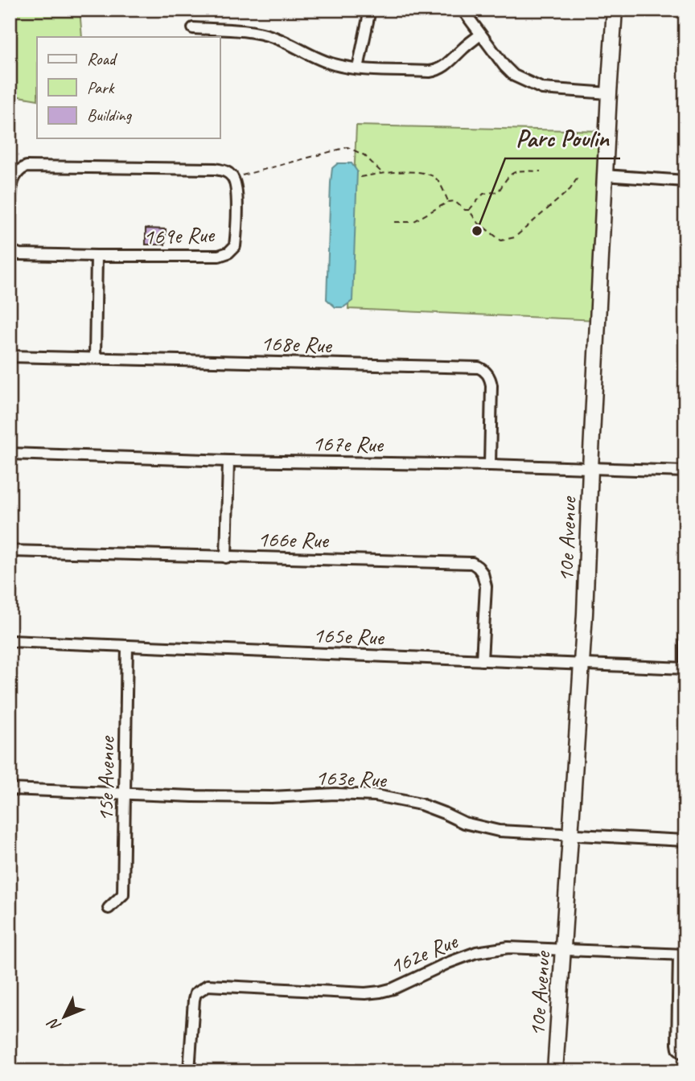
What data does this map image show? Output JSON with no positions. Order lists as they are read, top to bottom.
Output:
{
  "streets": {
    "street": [
      "169e Rue",
      "168e Rue",
      "167e Rue",
      "166e Rue",
      "10e Avenue",
      "165e Rue",
      "163e Rue",
      "15e Avenue",
      "162e Rue"
    ]
  },
  "crossings": [
    ["168e Rue", "167e Rue"],
    ["167e Rue", "10e Avenue"],
    ["166e Rue", "165e Rue"],
    ["10e Avenue", "165e Rue"],
    ["10e Avenue", "163e Rue"],
    ["10e Avenue", "162e Rue"],
    ["165e Rue", "15e Avenue"],
    ["163e Rue", "15e Avenue"]
  ],
  "places": ["Parc Poulin"],
  "legend": ["Road", "Park", "Building"],
  "north": "bottom left"
}
